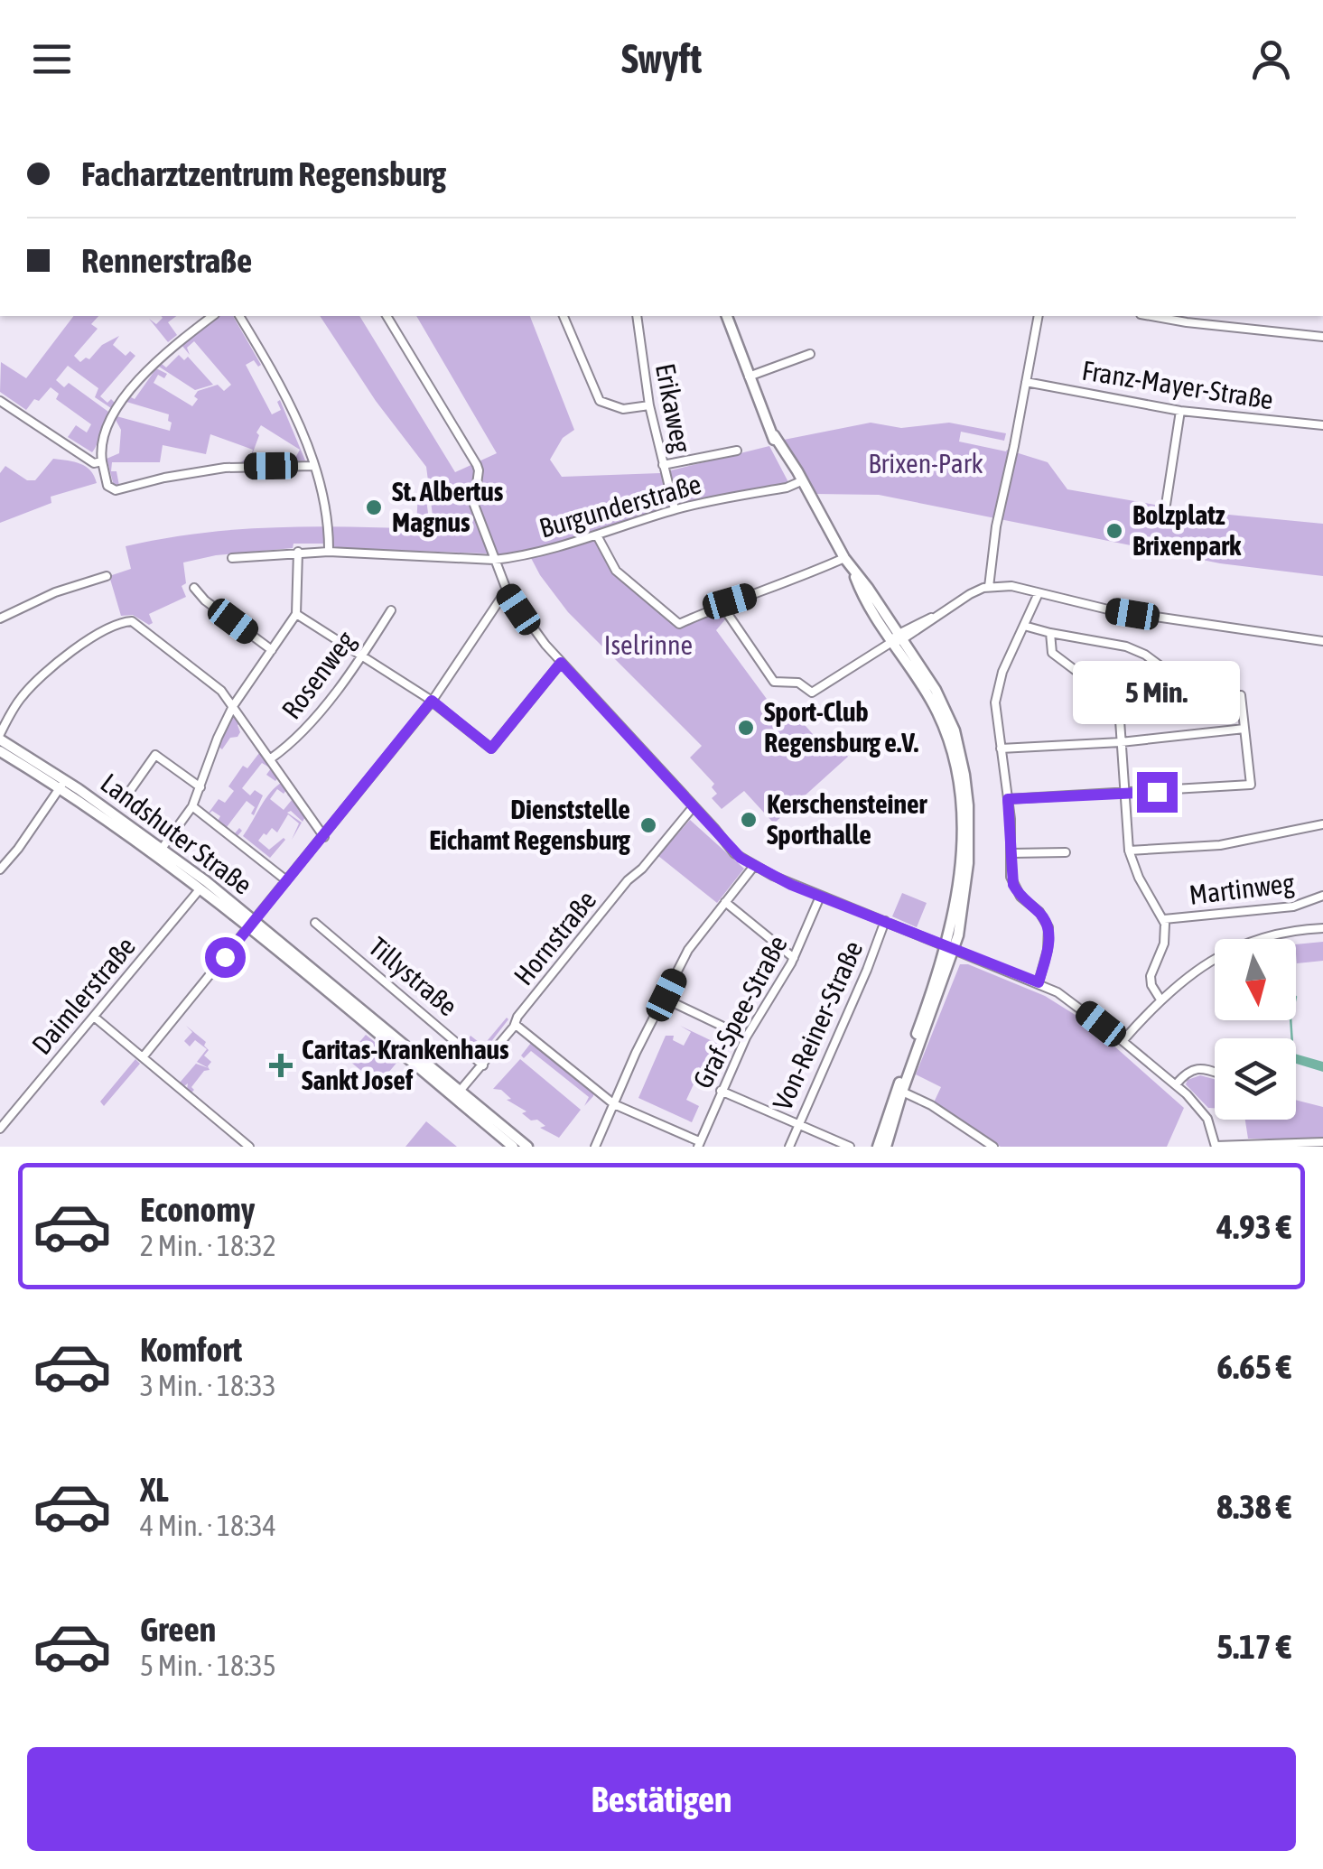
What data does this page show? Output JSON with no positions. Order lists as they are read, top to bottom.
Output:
{
  "streets": {
    "street": [
      "Franz-Mayer-Straße",
      "Erikaweg",
      "Burgunderstraße",
      "Rosenweg",
      "Landshuter Straße",
      "Martinweg",
      "Hornstraße",
      "Tillystraße",
      "Daimlerstraße",
      "Graf-Spee-Straße",
      "Von-Reiner-Straße"
    ]
  },
  "crossings": [
    ["Erikaweg", "Burgunderstraße"],
    ["Landshuter Straße", "Hornstraße"],
    ["Landshuter Straße", "Daimlerstraße"],
    ["Hornstraße", "Tillystraße"]
  ],
  "parks": ["Brixen-Park", "Iselrinne"],
  "places": {
    "other": [
      "St. Albertus Magnus",
      "Bolzplatz Brixenpark",
      "Sport-Club Regensburg e.V.",
      "Kerschensteiner Sporthalle",
      "Dienststelle Eichamt Regensburg"
    ],
    "health": ["Caritas-Krankenhaus Sankt Josef"]
  },
  "north": "bottom",
  "page": {
    "header": "Swyft",
    "banner": ["Facharztzentrum Regensburg", "Rennerstraße"],
    "bubble": "5 Min.",
    "list": [
      {
        "name": "Economy",
        "note": "2 Min. · 18:32",
        "value": "4.93 €"
      },
      {
        "name": "Komfort",
        "note": "3 Min. · 18:33",
        "value": "6.65 €"
      },
      {
        "name": "XL",
        "note": "4 Min. · 18:34",
        "value": "8.38 €"
      },
      {
        "name": "Green",
        "note": "5 Min. · 18:35",
        "value": "5.17 €"
      }
    ],
    "buttons": "Bestätigen"
  }
}
